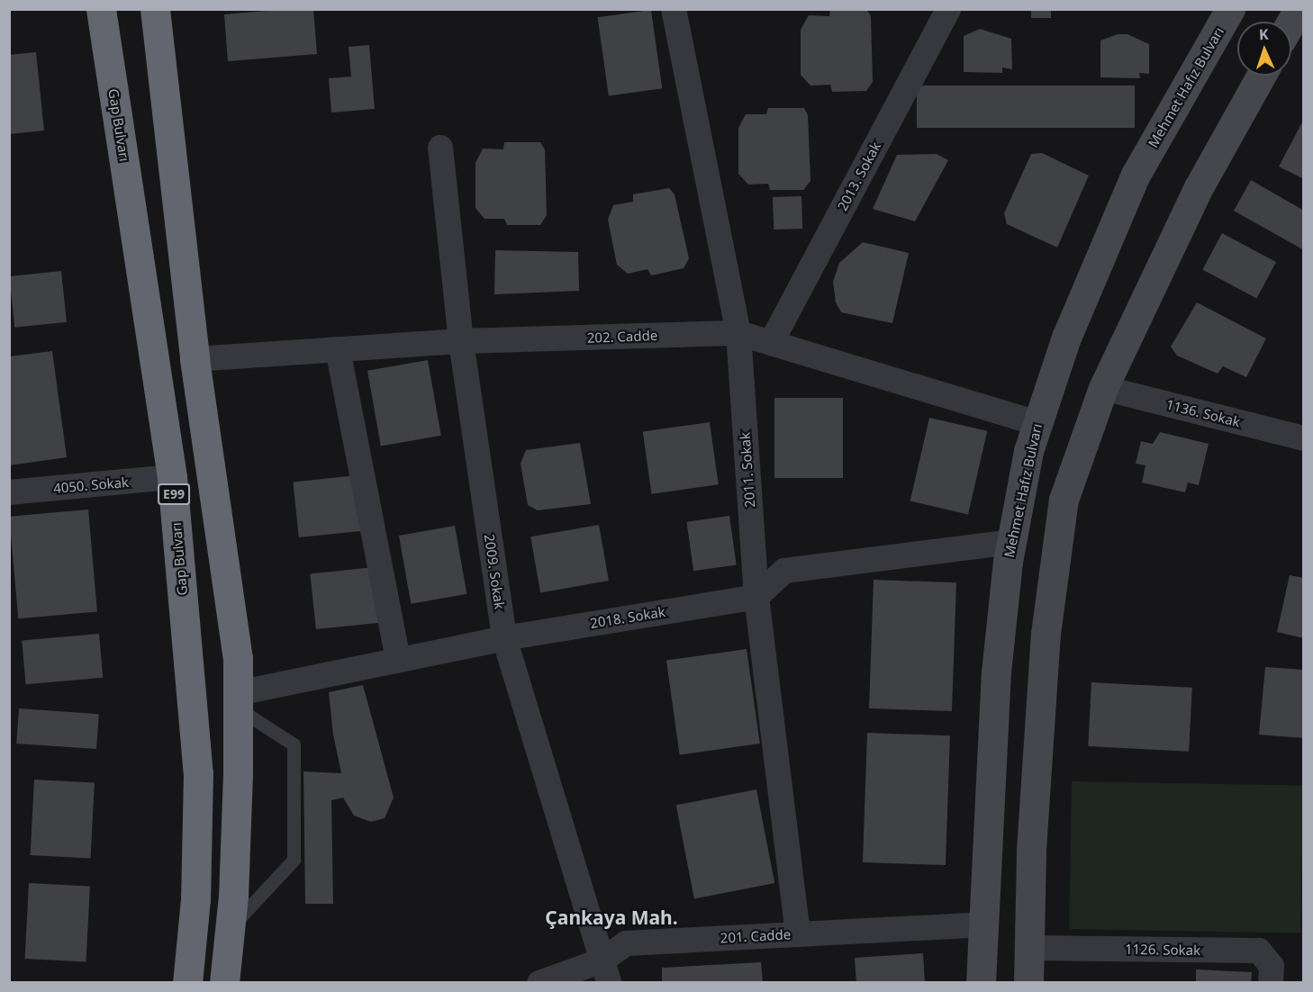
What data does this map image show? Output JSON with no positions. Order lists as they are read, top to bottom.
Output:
{
  "streets": {
    "highway": ["Gap Bulvarı", "E99"],
    "main road": ["Mehmet Hafız Bulvarı"],
    "street": [
      "2013. Sokak",
      "202. Cadde",
      "1136. Sokak",
      "2011. Sokak",
      "4050. Sokak",
      "2009. Sokak",
      "2018. Sokak",
      "201. Cadde",
      "1126. Sokak"
    ]
  },
  "crossings": [
    ["Mehmet Hafız Bulvarı", "202. Cadde"],
    ["Mehmet Hafız Bulvarı", "201. Cadde"],
    ["Gap Bulvarı", "4050. Sokak"],
    ["2013. Sokak", "202. Cadde"],
    ["202. Cadde", "2011. Sokak"],
    ["202. Cadde", "2009. Sokak"],
    ["2011. Sokak", "2018. Sokak"],
    ["2011. Sokak", "201. Cadde"],
    ["2009. Sokak", "2018. Sokak"],
    ["2009. Sokak", "201. Cadde"]
  ],
  "districts": ["Çankaya Mah."],
  "north": "top"
}
